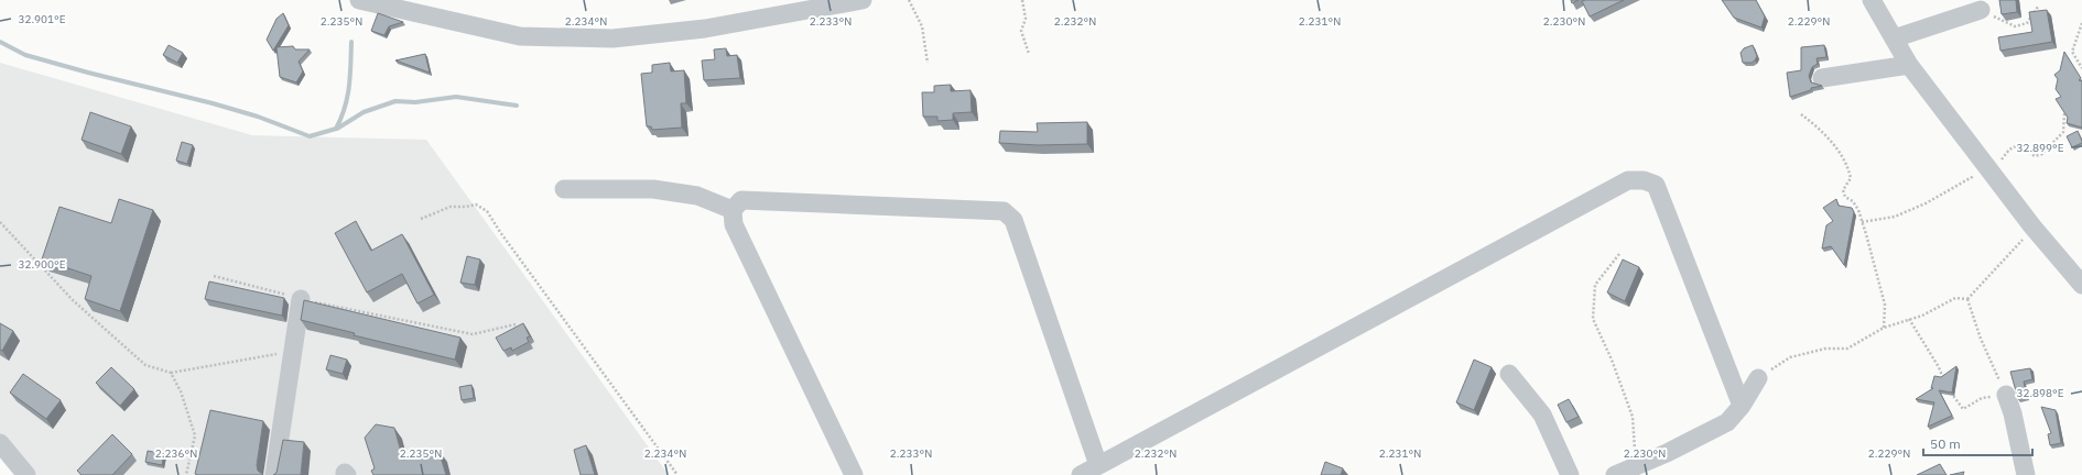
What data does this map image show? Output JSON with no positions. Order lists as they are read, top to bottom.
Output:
{
  "scale_bar": "50 m",
  "coordinates": [
    "32.901°E",
    "2.235°N",
    "2.234°N",
    "2.233°N",
    "2.231°N",
    "2.232°N",
    "2.230°N",
    "2.229°N",
    "32.899°E",
    "32.900°E",
    "32.898°E",
    "2.236°N"
  ]
}
